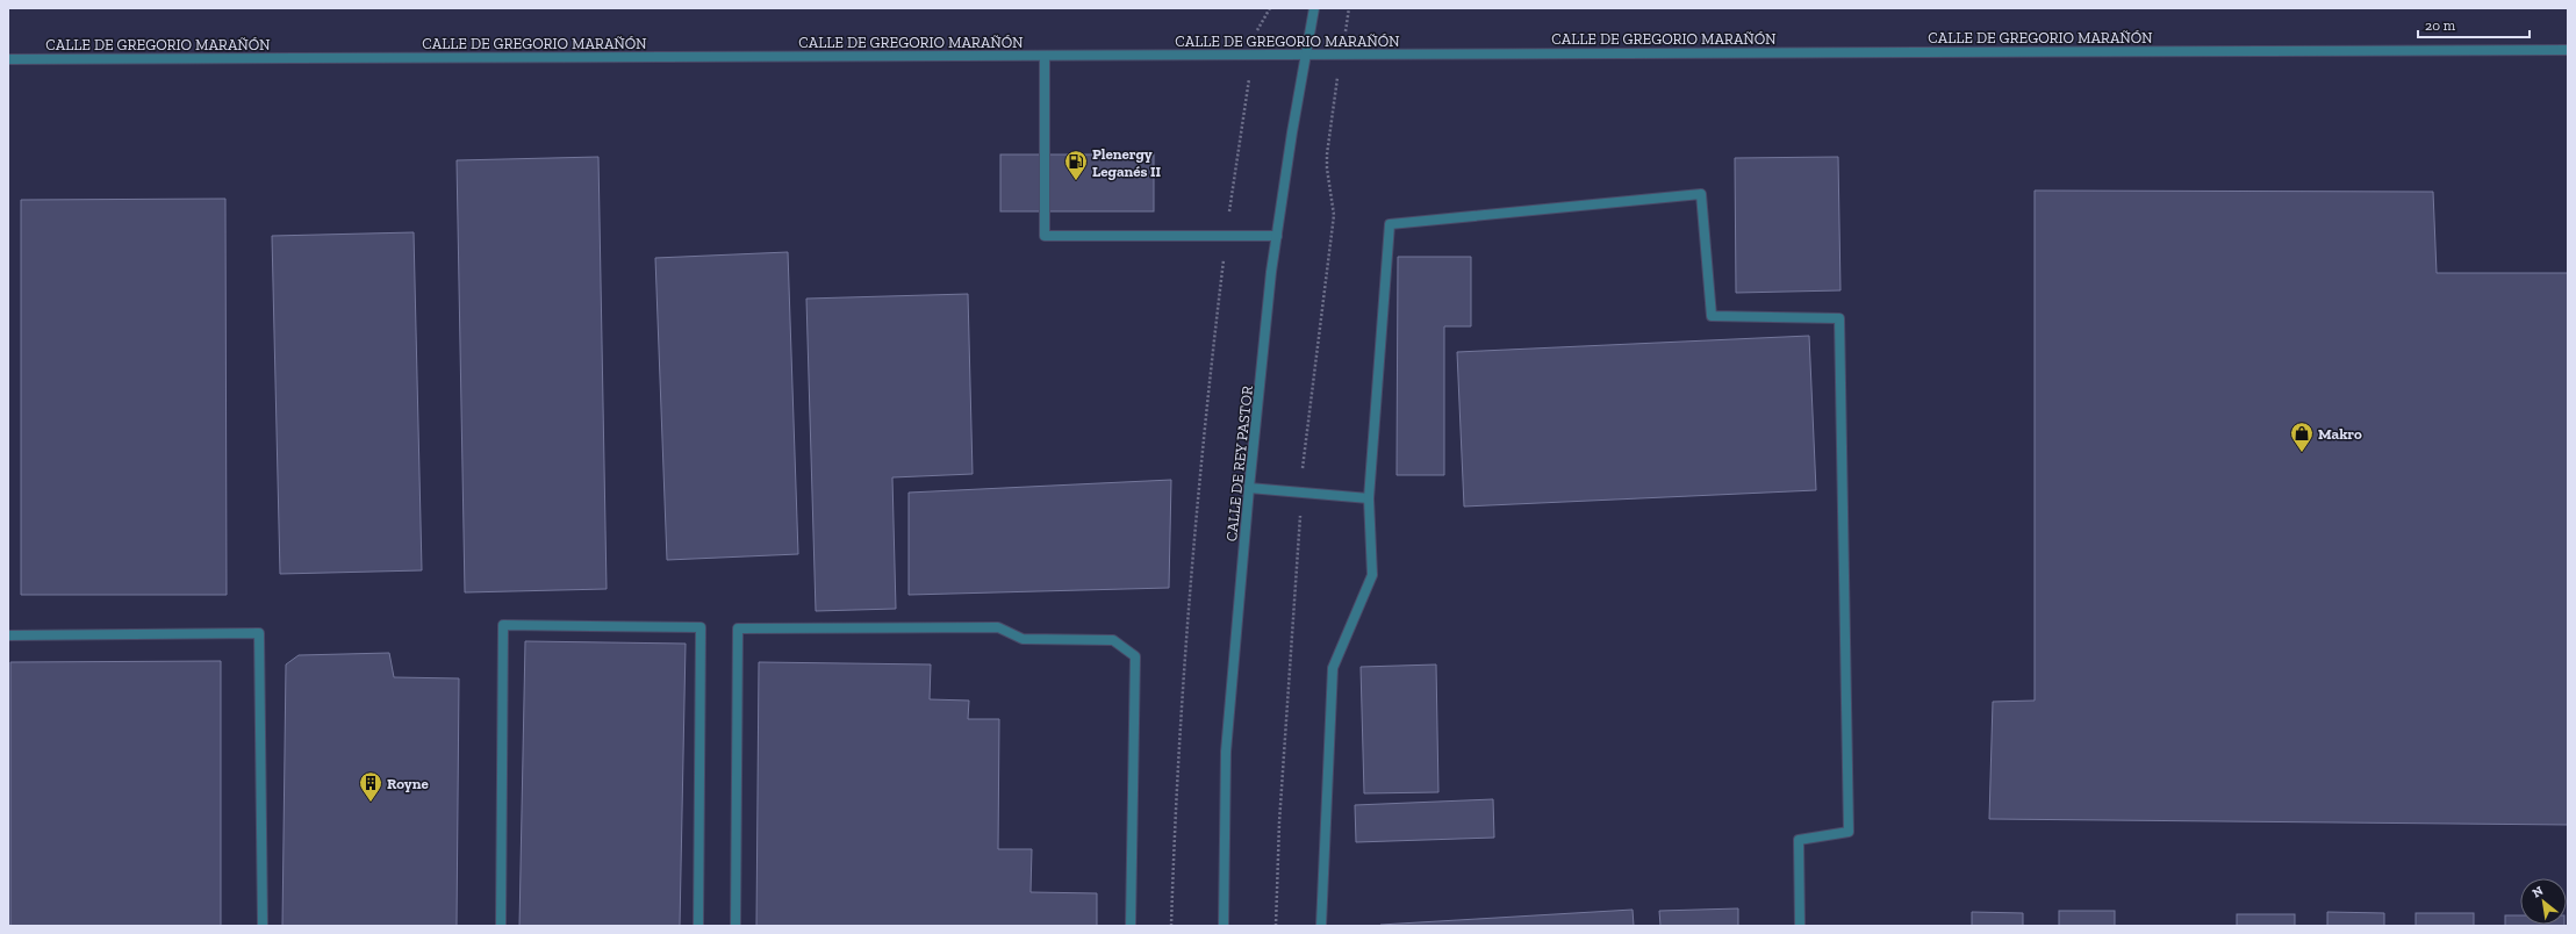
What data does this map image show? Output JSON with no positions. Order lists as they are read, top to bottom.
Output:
{
  "streets": {
    "street": ["CALLE DE GREGORIO MARAÑÓN", "CALLE DE REY PASTOR"]
  },
  "crossings": [
    ["CALLE DE GREGORIO MARAÑÓN", "CALLE DE REY PASTOR"]
  ],
  "places": {
    "fuel station": ["Plenergy Leganés II"],
    "shop": ["Makro"],
    "building": ["Royne"]
  },
  "scale_bar": "20 m",
  "north": "top left"
}
